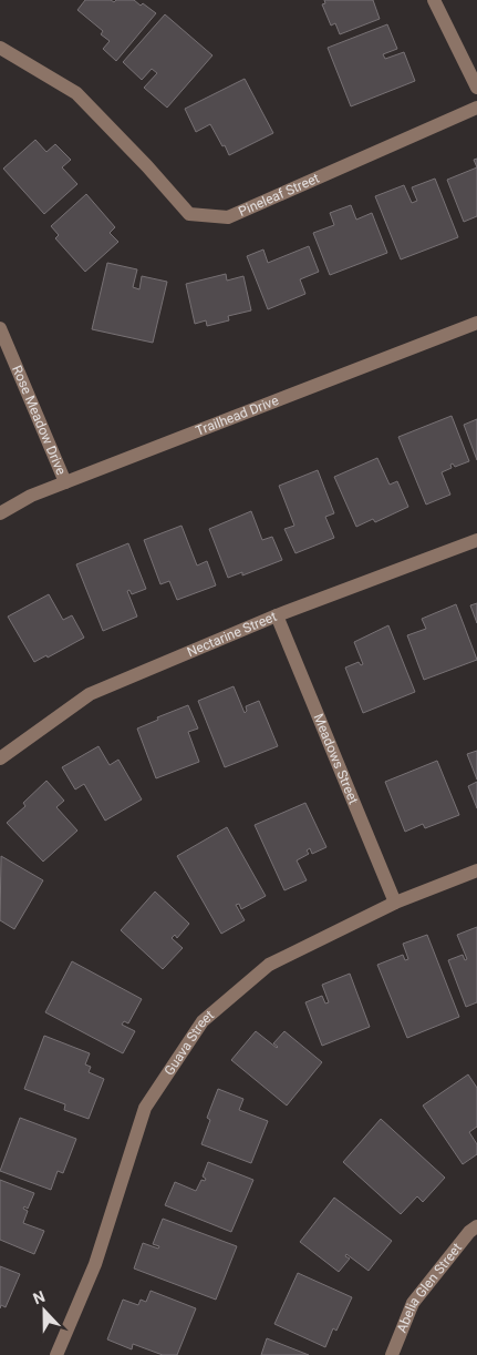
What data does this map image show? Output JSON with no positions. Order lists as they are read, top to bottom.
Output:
{
  "streets": {
    "street": [
      "Pineleaf Street",
      "Trailhead Drive",
      "Rose Meadow Drive",
      "Nectarine Street",
      "Meadows Street",
      "Guava Street",
      "Abelia Glen Street"
    ]
  },
  "crossings": [
    ["Trailhead Drive", "Rose Meadow Drive"],
    ["Nectarine Street", "Meadows Street"],
    ["Meadows Street", "Guava Street"]
  ],
  "north": "top"
}
